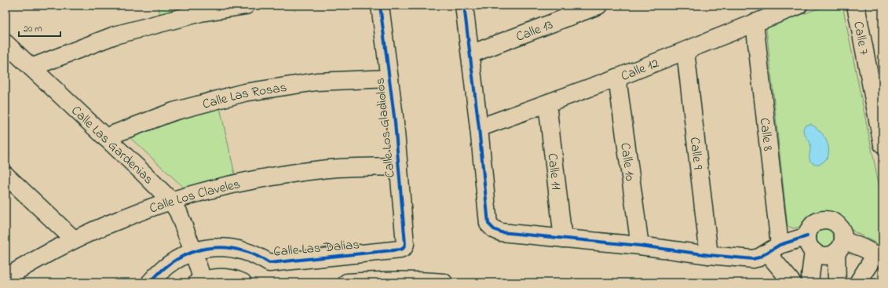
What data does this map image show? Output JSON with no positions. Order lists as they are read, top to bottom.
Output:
{
  "streets": {
    "street": [
      "Calle 13",
      "Calle 7",
      "Calle 12",
      "Calle Las Rosas",
      "Calle Los Gladiolos",
      "Calle 8",
      "Calle Las Gardenias",
      "Calle 9",
      "Calle 10",
      "Calle 11",
      "Calle Los Claveles",
      "Calle Las Dalias"
    ]
  },
  "crossings": [
    ["Calle 12", "Calle 8"],
    ["Calle 12", "Calle 9"],
    ["Calle 12", "Calle 10"],
    ["Calle 12", "Calle 11"],
    ["Calle Las Rosas", "Calle Los Gladiolos"],
    ["Calle Las Rosas", "Calle Las Gardenias"],
    ["Calle Los Gladiolos", "Calle Los Claveles"],
    ["Calle Los Gladiolos", "Calle Las Dalias"],
    ["Calle Las Gardenias", "Calle Los Claveles"],
    ["Calle Las Gardenias", "Calle Las Dalias"]
  ],
  "scale_bar": "20 m"
}
